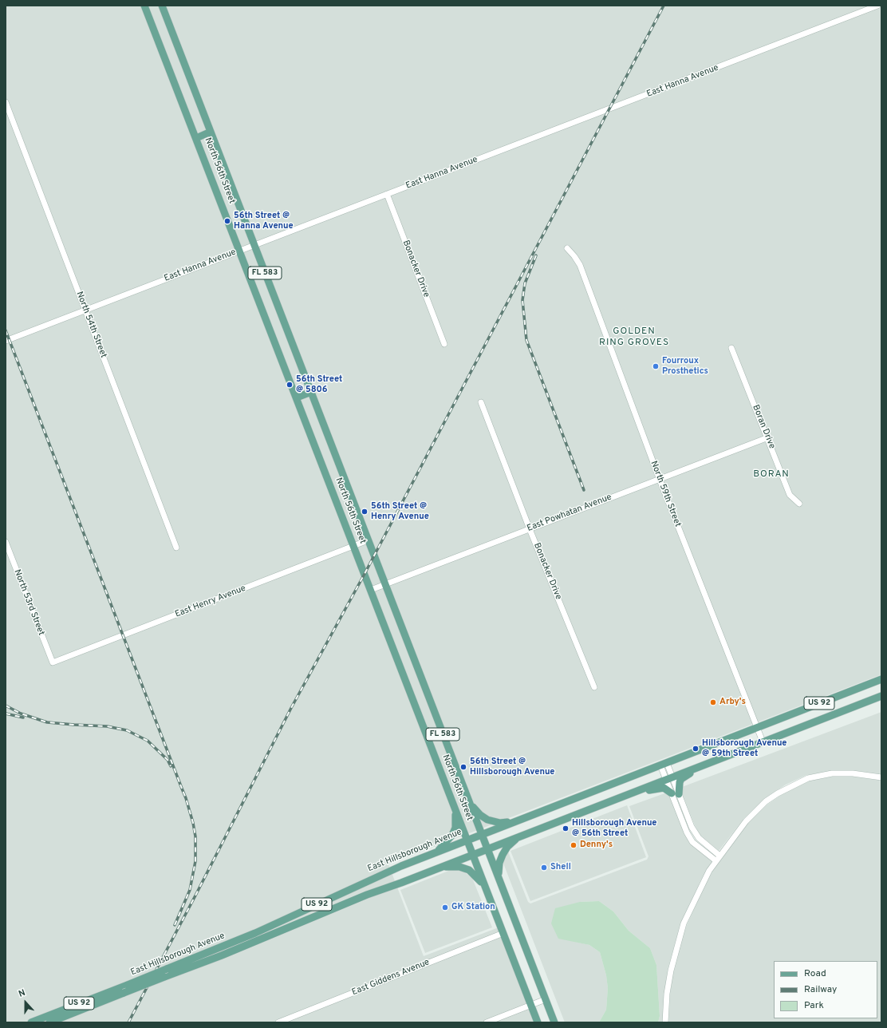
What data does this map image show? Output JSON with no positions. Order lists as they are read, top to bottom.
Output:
{
  "streets": {
    "main road": [
      "North 56th Street",
      "FL 583",
      "US 92",
      "East Hillsborough Avenue"
    ],
    "street": [
      "East Hanna Avenue",
      "Bonacker Drive",
      "North 54th Street",
      "Boran Drive",
      "North 59th Street",
      "East Powhatan Avenue",
      "East Henry Avenue",
      "North 53rd Street",
      "East Giddens Avenue"
    ]
  },
  "crossings": [
    ["East Hanna Avenue", "North 56th Street"],
    ["East Hanna Avenue", "Bonacker Drive"],
    ["East Hanna Avenue", "North 54th Street"],
    ["North 56th Street", "East Powhatan Avenue"],
    ["North 56th Street", "East Henry Avenue"],
    ["North 56th Street", "East Hillsborough Avenue"],
    ["North 56th Street", "East Giddens Avenue"],
    ["Bonacker Drive", "East Powhatan Avenue"],
    ["Boran Drive", "East Powhatan Avenue"],
    ["North 59th Street", "East Powhatan Avenue"],
    ["North 59th Street", "East Hillsborough Avenue"],
    ["East Henry Avenue", "North 53rd Street"]
  ],
  "districts": ["GOLDEN RING GROVES", "BORAN"],
  "places": [
    "56th Street @ Hanna Avenue",
    "Fourroux Prosthetics",
    "56th Street @ 5806",
    "56th Street @ Henry Avenue",
    "Arby's",
    "Hillsborough Avenue @ 59th Street",
    "56th Street @ Hillsborough Avenue",
    "Hillsborough Avenue @ 56th Street",
    "Denny's",
    "Shell",
    "GK Station"
  ],
  "legend": ["Road", "Railway", "Park"],
  "north": "top"
}
